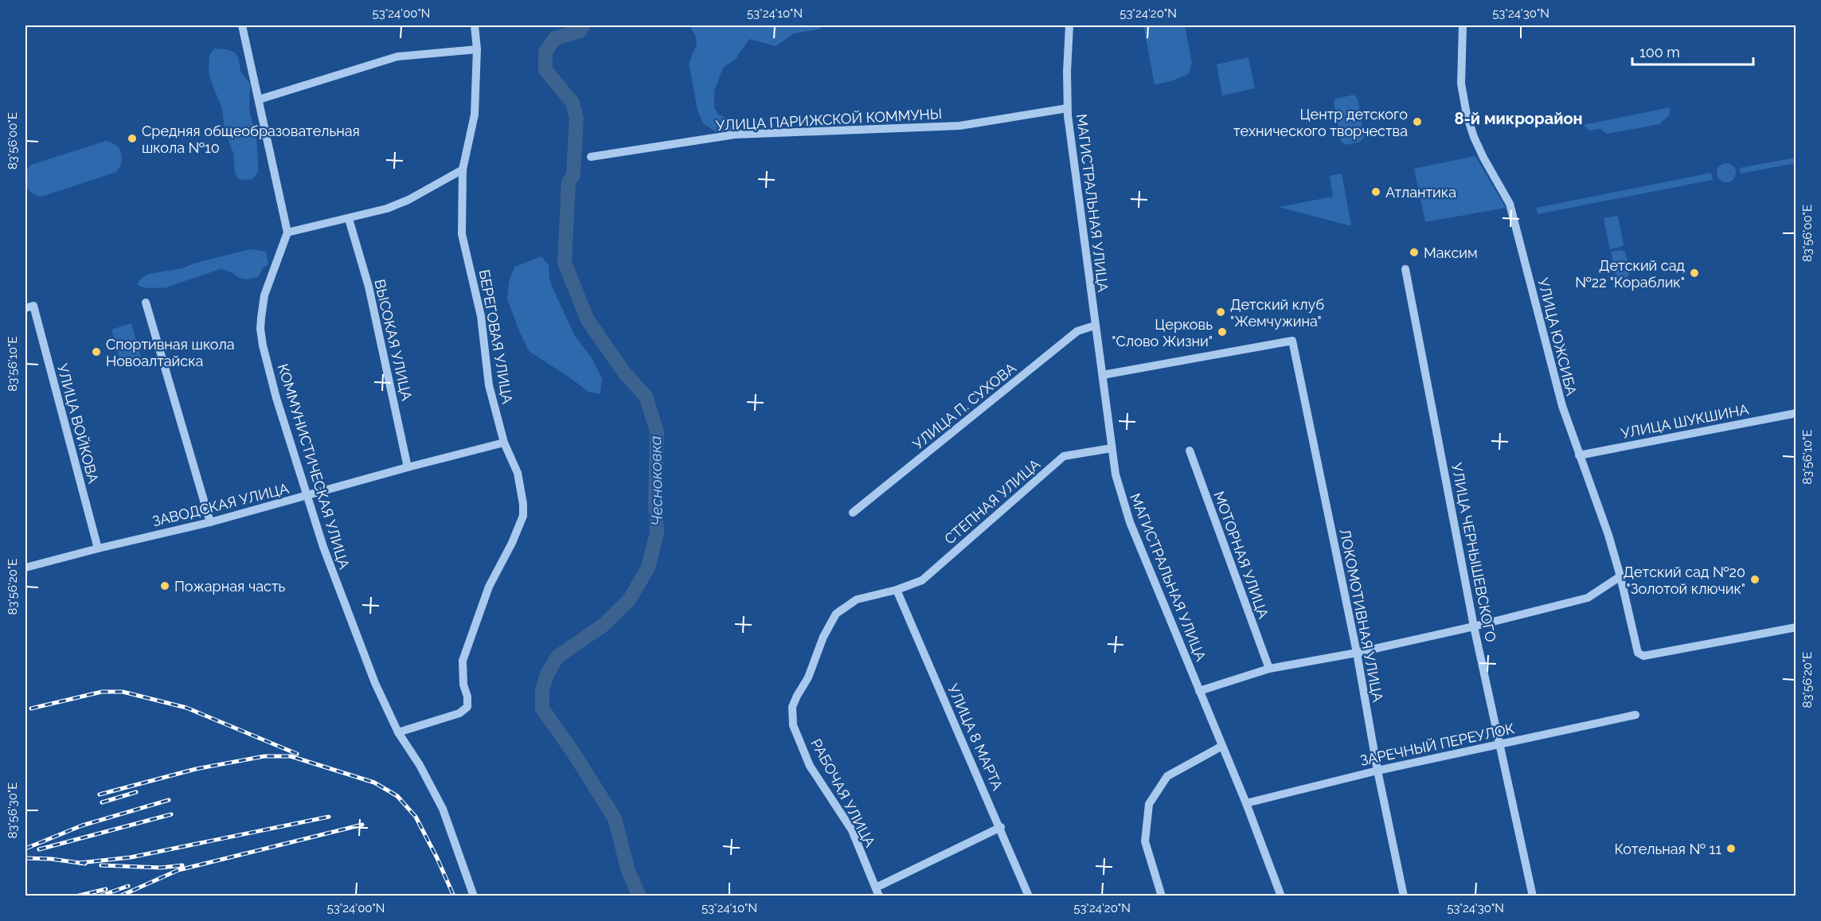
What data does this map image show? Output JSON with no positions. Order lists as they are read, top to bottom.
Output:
{
  "streets": {
    "street": [
      "УЛИЦА ПАРИЖСКОЙ КОММУНЫ",
      "МАГИСТРАЛЬНАЯ УЛИЦА",
      "БЕРЕГОВАЯ УЛИЦА",
      "УЛИЦА ЮЖСИБА",
      "ВЫСОКАЯ УЛИЦА",
      "УЛИЦА П. СУХОВА",
      "УЛИЦА ШУКШИНА",
      "УЛИЦА ВОЙКОВА",
      "КОММУНИСТИЧЕСКАЯ УЛИЦА",
      "СТЕПНАЯ УЛИЦА",
      "ЗАВОДСКАЯ УЛИЦА",
      "УЛИЦА ЧЕРНЫШЕВСКОГО",
      "МОТОРНАЯ УЛИЦА",
      "ЛОКОМОТИВНАЯ УЛИЦА",
      "УЛИЦА 8 МАРТА",
      "ЗАРЕЧНЫЙ ПЕРЕУЛОК",
      "РАБОЧАЯ УЛИЦА"
    ]
  },
  "crossings": [
    ["УЛИЦА ПАРИЖСКОЙ КОММУНЫ", "МАГИСТРАЛЬНАЯ УЛИЦА"],
    ["МАГИСТРАЛЬНАЯ УЛИЦА", "УЛИЦА П. СУХОВА"],
    ["МАГИСТРАЛЬНАЯ УЛИЦА", "СТЕПНАЯ УЛИЦА"],
    ["МАГИСТРАЛЬНАЯ УЛИЦА", "ЛОКОМОТИВНАЯ УЛИЦА"],
    ["МАГИСТРАЛЬНАЯ УЛИЦА", "ЗАРЕЧНЫЙ ПЕРЕУЛОК"],
    ["БЕРЕГОВАЯ УЛИЦА", "КОММУНИСТИЧЕСКАЯ УЛИЦА"],
    ["БЕРЕГОВАЯ УЛИЦА", "ЗАВОДСКАЯ УЛИЦА"],
    ["УЛИЦА ЮЖСИБА", "УЛИЦА ШУКШИНА"],
    ["ВЫСОКАЯ УЛИЦА", "ЗАВОДСКАЯ УЛИЦА"],
    ["УЛИЦА ВОЙКОВА", "ЗАВОДСКАЯ УЛИЦА"],
    ["КОММУНИСТИЧЕСКАЯ УЛИЦА", "ЗАВОДСКАЯ УЛИЦА"],
    ["СТЕПНАЯ УЛИЦА", "УЛИЦА 8 МАРТА"],
    ["СТЕПНАЯ УЛИЦА", "РАБОЧАЯ УЛИЦА"],
    ["УЛИЦА ЧЕРНЫШЕВСКОГО", "ЗАРЕЧНЫЙ ПЕРЕУЛОК"],
    ["ЛОКОМОТИВНАЯ УЛИЦА", "ЗАРЕЧНЫЙ ПЕРЕУЛОК"],
    ["УЛИЦА 8 МАРТА", "РАБОЧАЯ УЛИЦА"]
  ],
  "districts": ["8-й микрорайон"],
  "water": ["Чесноковка"],
  "places": [
    "Центр детского технического творчества",
    "Средняя общеобразовательная школа №10",
    "Атлантика",
    "Максим",
    "Детский сад №22 \"Кораблик\"",
    "Детский клуб \"Жемчужина\"",
    "Церковь \"Слово Жизни\"",
    "Спортивная школа Новоалтайска",
    "Детский сад №20 \"Золотой ключик\"",
    "Пожарная часть",
    "Котельная № 11"
  ],
  "scale_bar": "100 m",
  "coordinates": [
    "53°24'00\"N",
    "53°24'10\"N",
    "53°24'20\"N",
    "53°24'30\"N",
    "83°56'00\"E",
    "83°56'10\"E",
    "83°56'20\"E",
    "83°56'30\"E"
  ]
}
